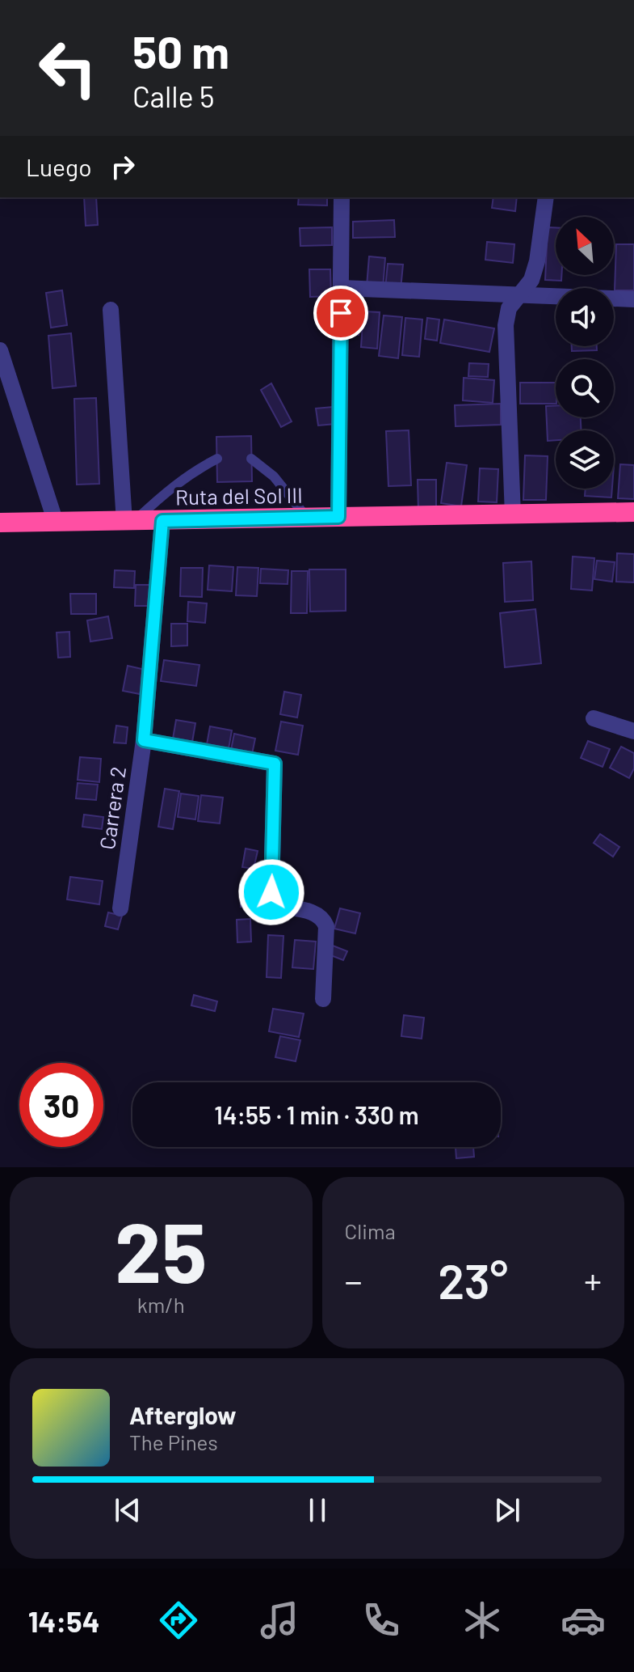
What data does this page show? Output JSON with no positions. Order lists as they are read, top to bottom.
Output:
{
  "streets": {
    "highway": ["Ruta del Sol III"],
    "street": ["Carrera 2"]
  },
  "crossings": [
    ["Ruta del Sol III", "Carrera 2"]
  ],
  "north": "top left",
  "page": {
    "turn": ["50 m", "Calle 5"],
    "then": "Luego",
    "limit": "30",
    "trip": "14:55 · 1 min · 330 m",
    "tile": [
      ["25", "km/h"],
      "Clima"
    ],
    "heat": ["−", "23°", "+"],
    "song": ["Afterglow", "The Pines"],
    "tabs": "14:54"
  }
}
